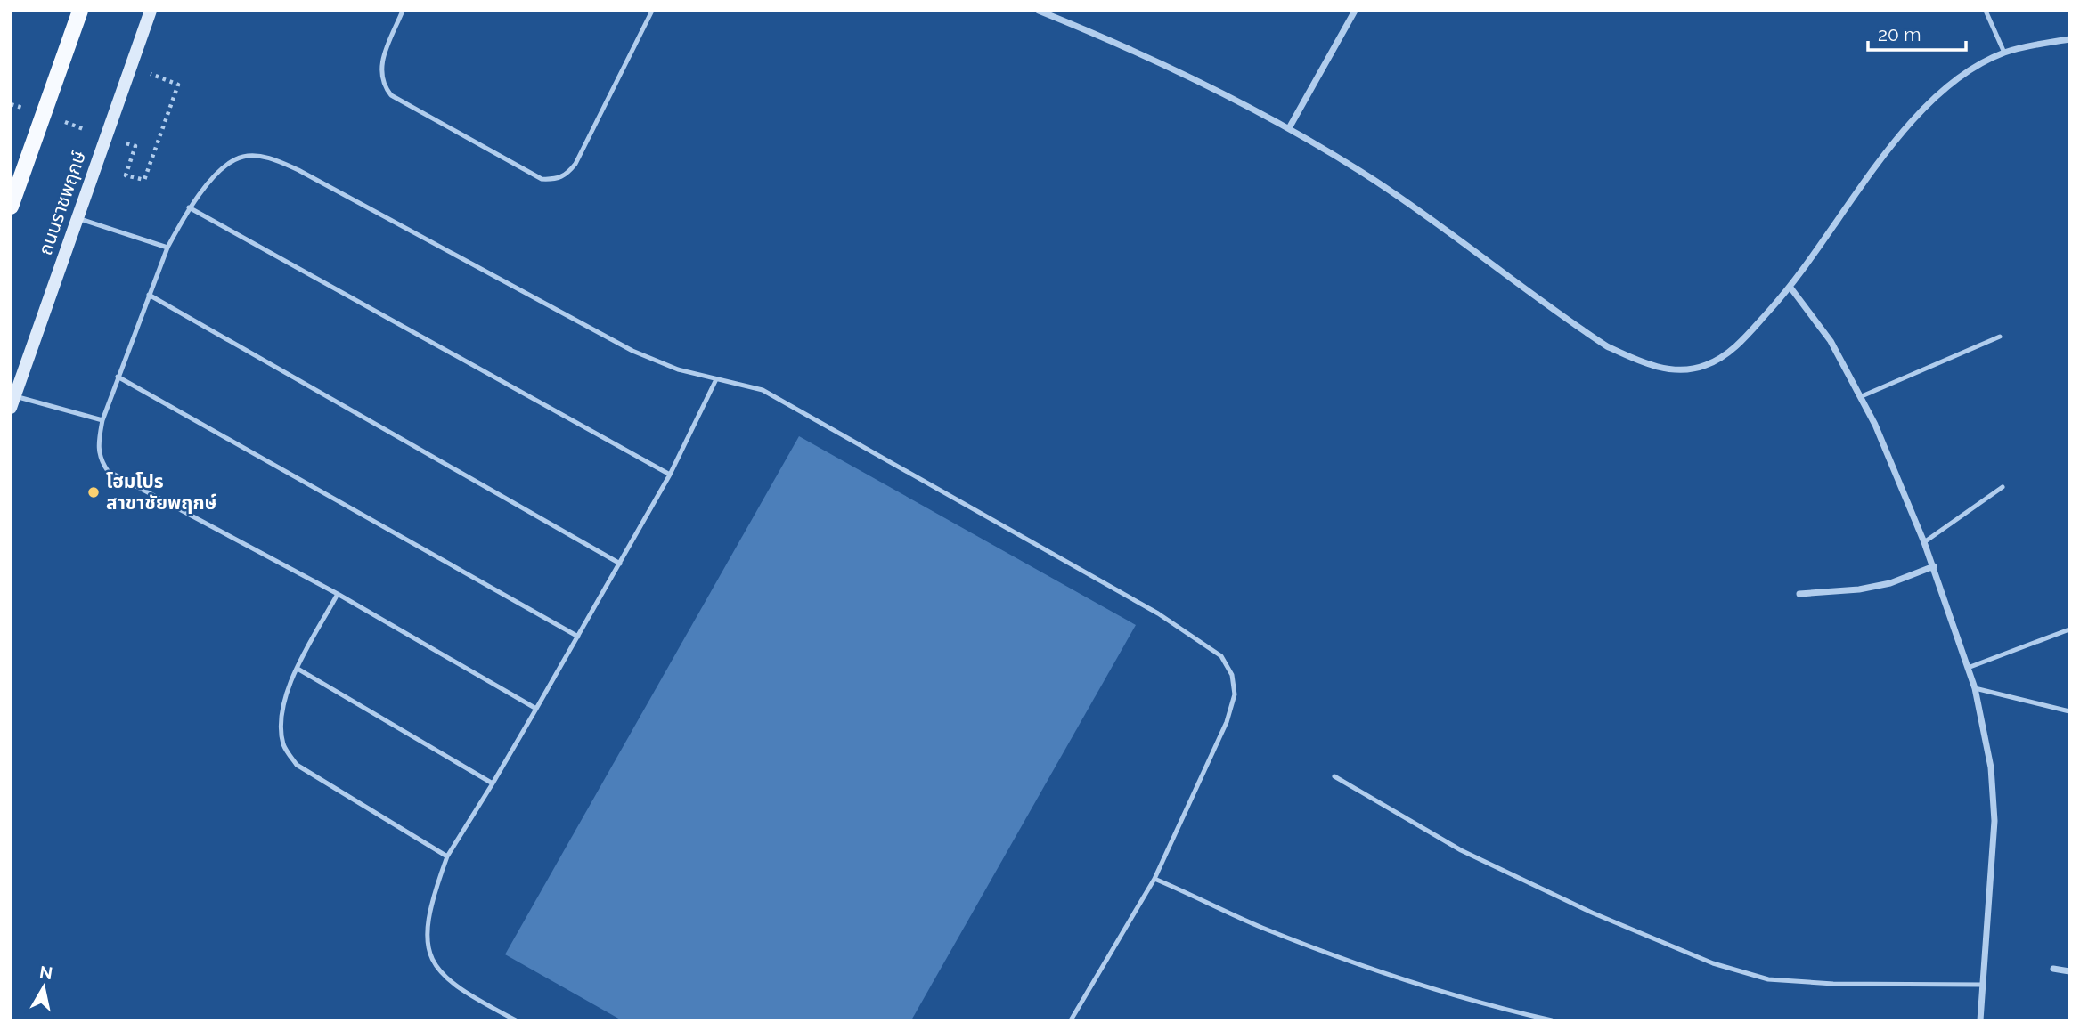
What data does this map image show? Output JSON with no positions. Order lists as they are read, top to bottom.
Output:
{
  "streets": {
    "main road": ["ถนนราชพฤกษ์"]
  },
  "places": ["โฮมโปร สาขาชัยพฤกษ์"],
  "scale_bar": "20 m",
  "north": "top"
}
